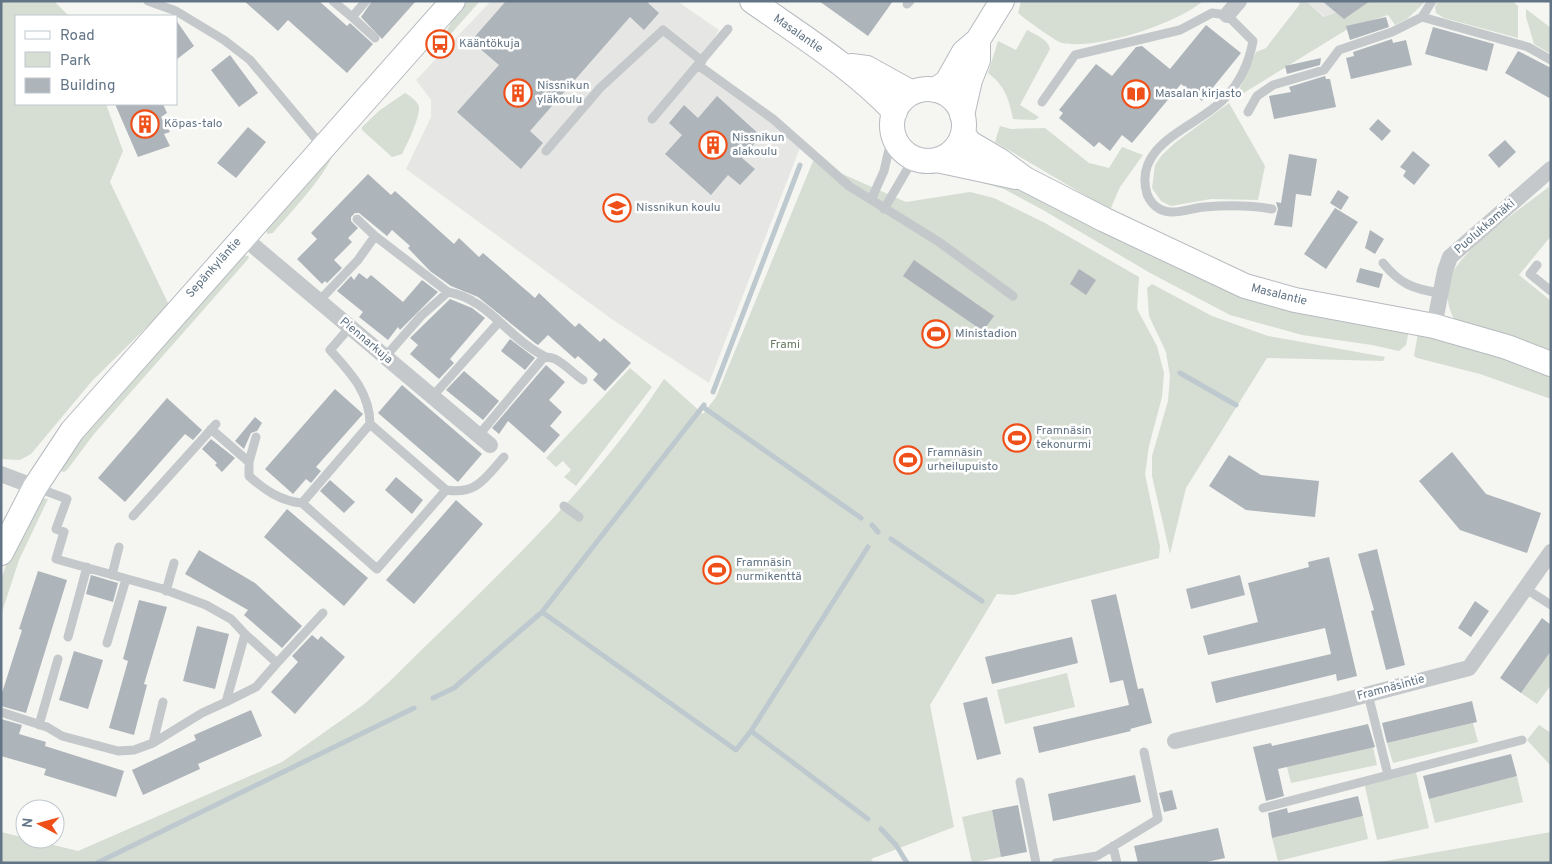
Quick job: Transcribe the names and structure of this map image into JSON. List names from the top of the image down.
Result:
{
  "streets": {
    "street": [
      "Masalantie",
      "Puolukkamäki",
      "Sepänkyläntie",
      "Piennarkuja",
      "Framnäsintie"
    ]
  },
  "crossings": [
    ["Masalantie", "Puolukkamäki"],
    ["Sepänkyläntie", "Piennarkuja"]
  ],
  "parks": ["Frami"],
  "places": {
    "bus stop": ["Kääntökuja"],
    "building": ["Nissnikun yläkoulu", "Köpas-talo", "Nissnikun alakoulu"],
    "library": ["Masalan kirjasto"],
    "school or university": ["Nissnikun koulu"],
    "sports": [
      "Ministadion",
      "Framnäsin tekonurmi",
      "Framnäsin urheilupuisto",
      "Framnäsin nurmikenttä"
    ]
  },
  "legend": ["Road", "Park", "Building"],
  "north": "left"
}
